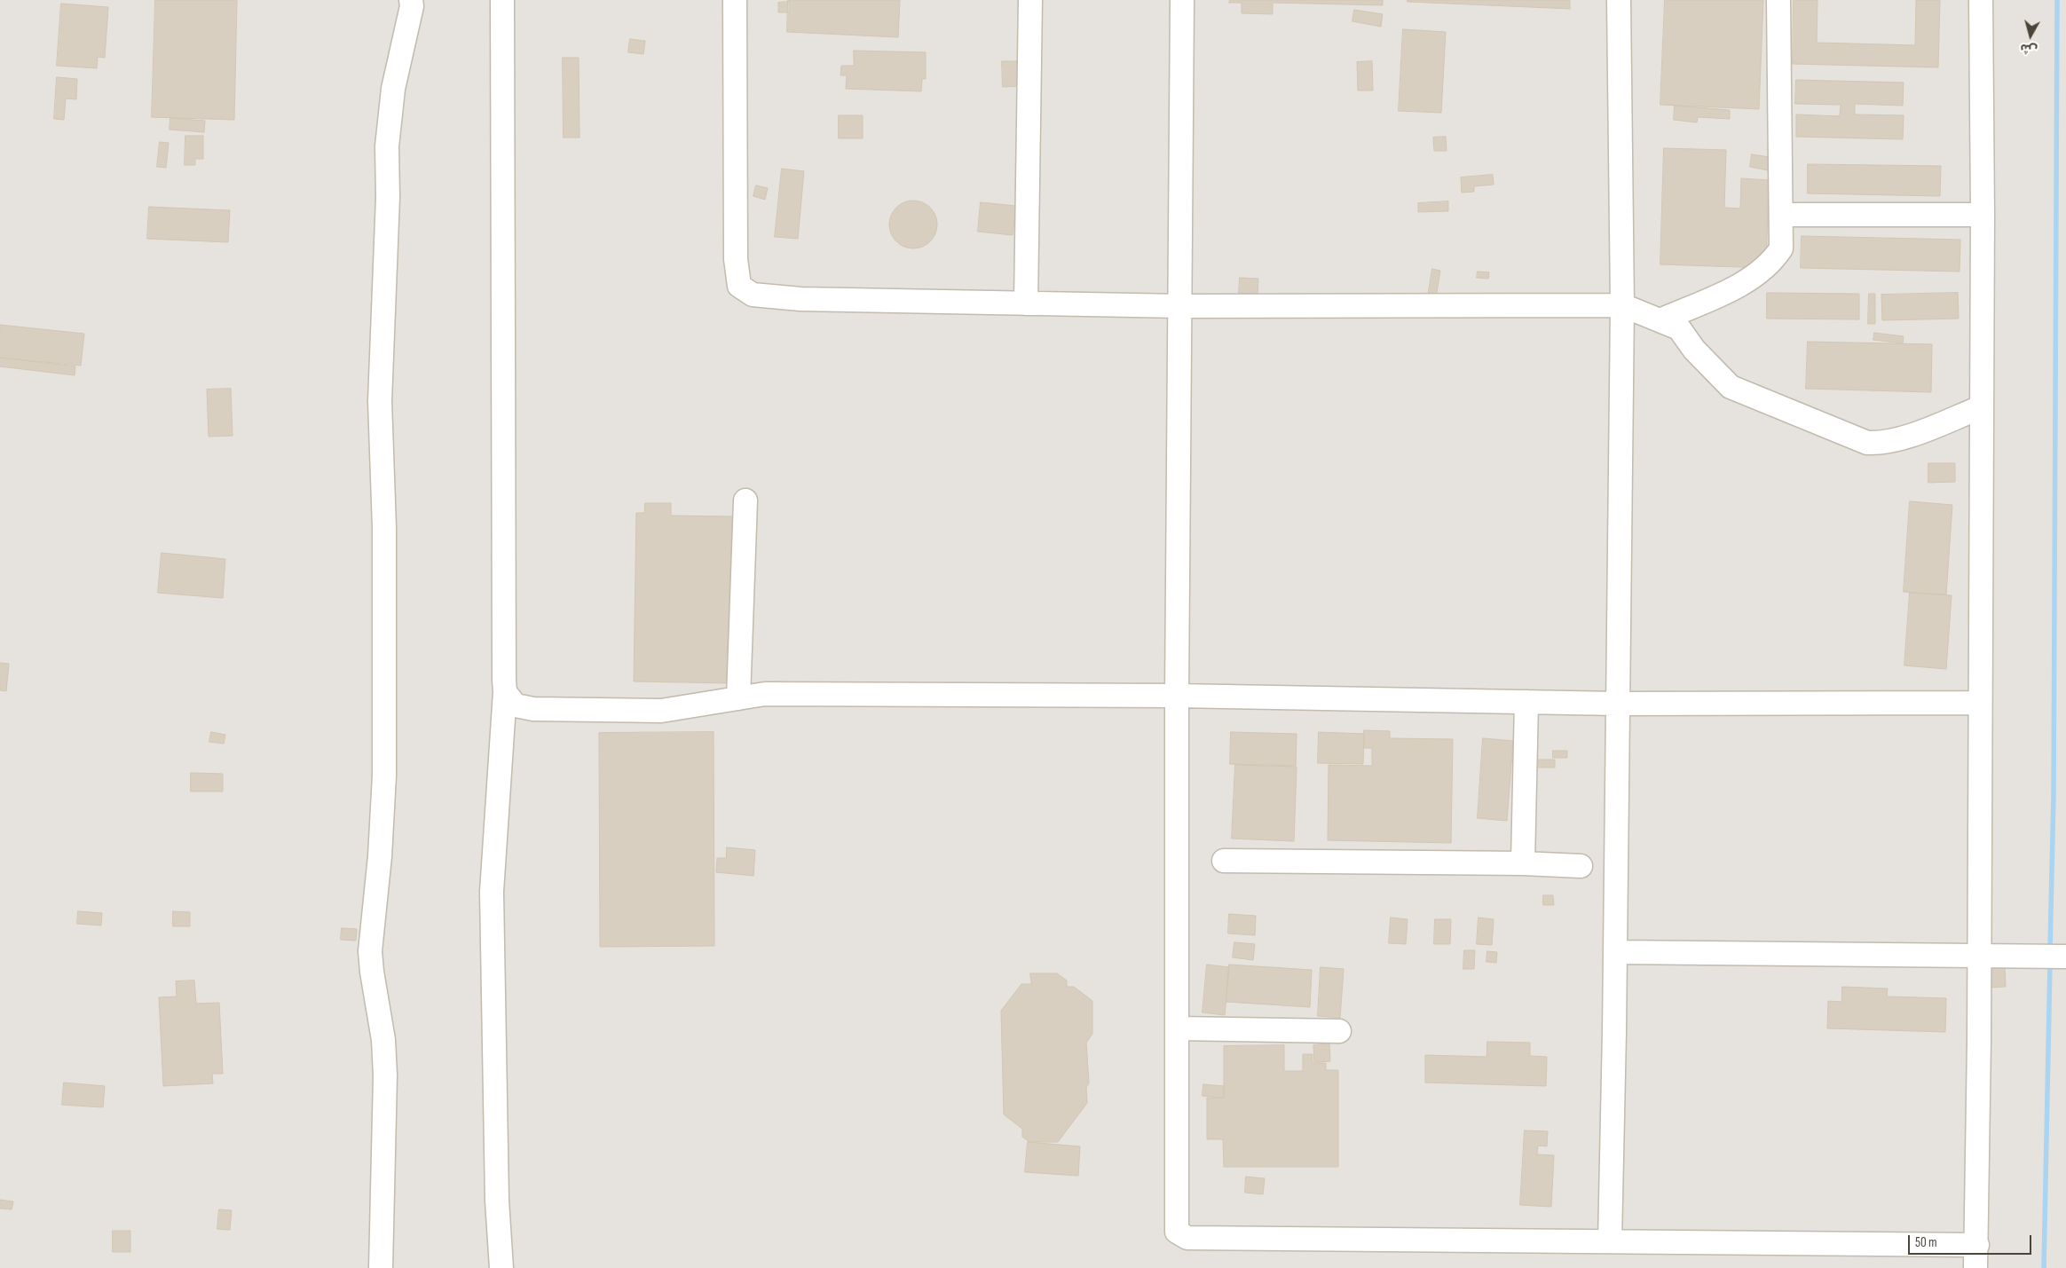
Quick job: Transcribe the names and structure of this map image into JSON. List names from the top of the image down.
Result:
{
  "scale_bar": "50 m",
  "north": "bottom"
}
